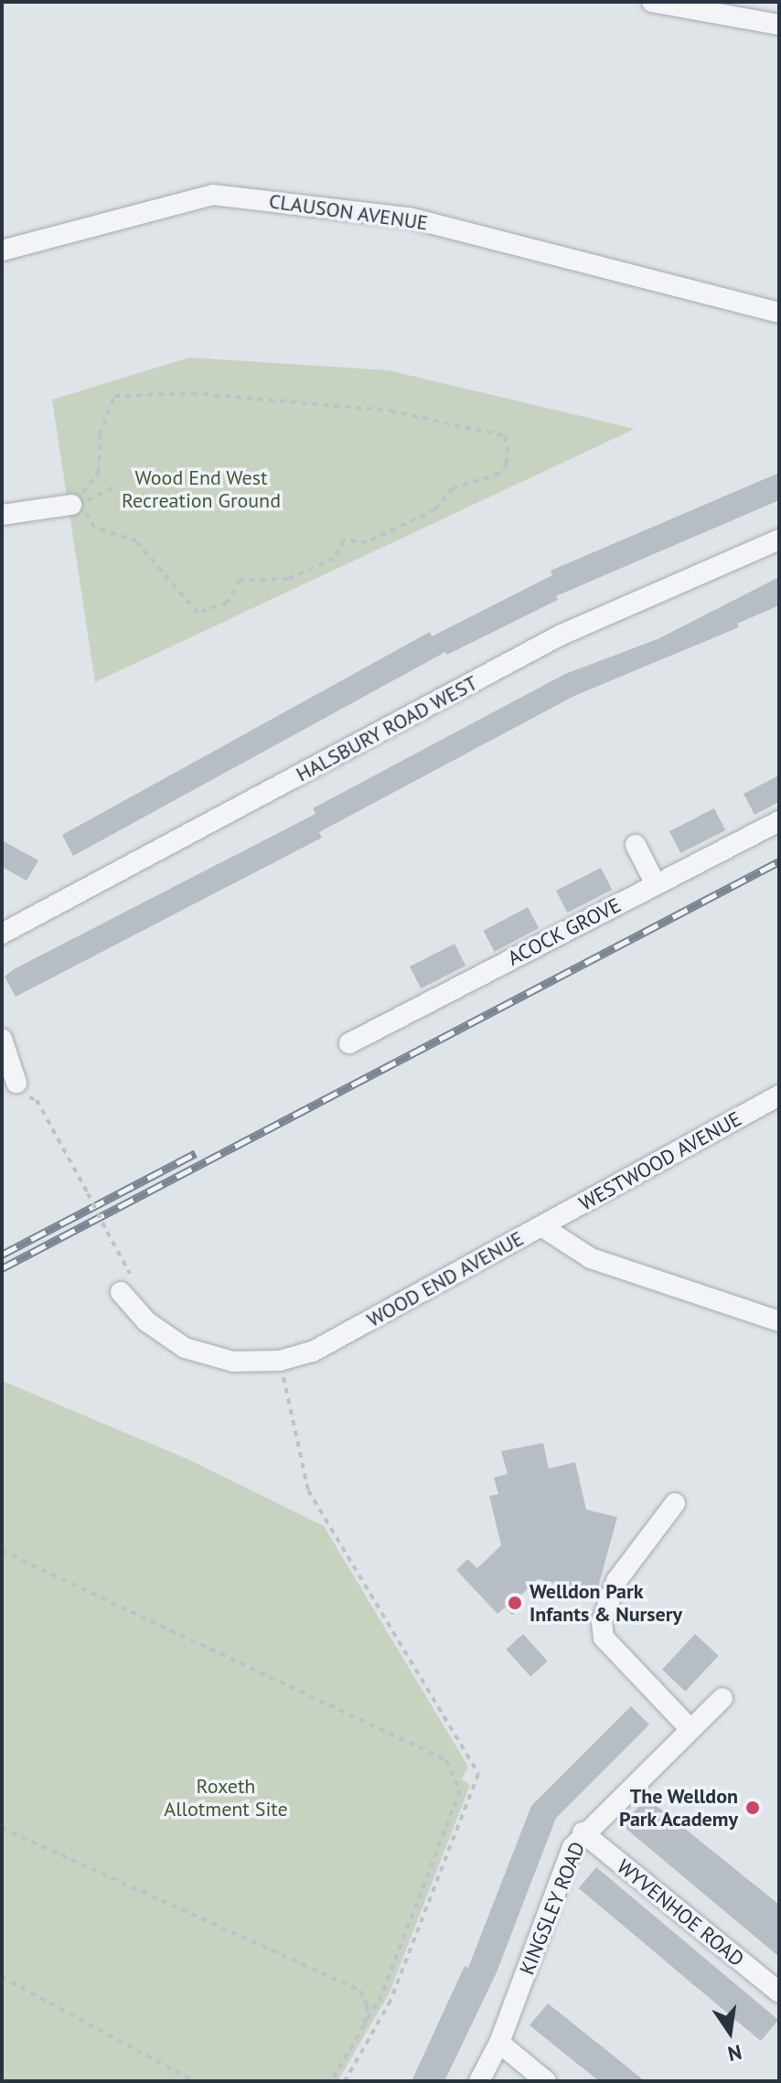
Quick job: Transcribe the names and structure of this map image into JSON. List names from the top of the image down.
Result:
{
  "streets": {
    "street": [
      "CLAUSON AVENUE",
      "HALSBURY ROAD WEST",
      "ACOCK GROVE",
      "WESTWOOD AVENUE",
      "WOOD END AVENUE",
      "KINGSLEY ROAD",
      "WYVENHOE ROAD"
    ]
  },
  "crossings": [
    ["WESTWOOD AVENUE", "WOOD END AVENUE"],
    ["KINGSLEY ROAD", "WYVENHOE ROAD"]
  ],
  "parks": ["Wood End West Recreation Ground", "Roxeth Allotment Site"],
  "places": ["Welldon Park Infants & Nursery", "The Welldon Park Academy"],
  "north": "bottom"
}
